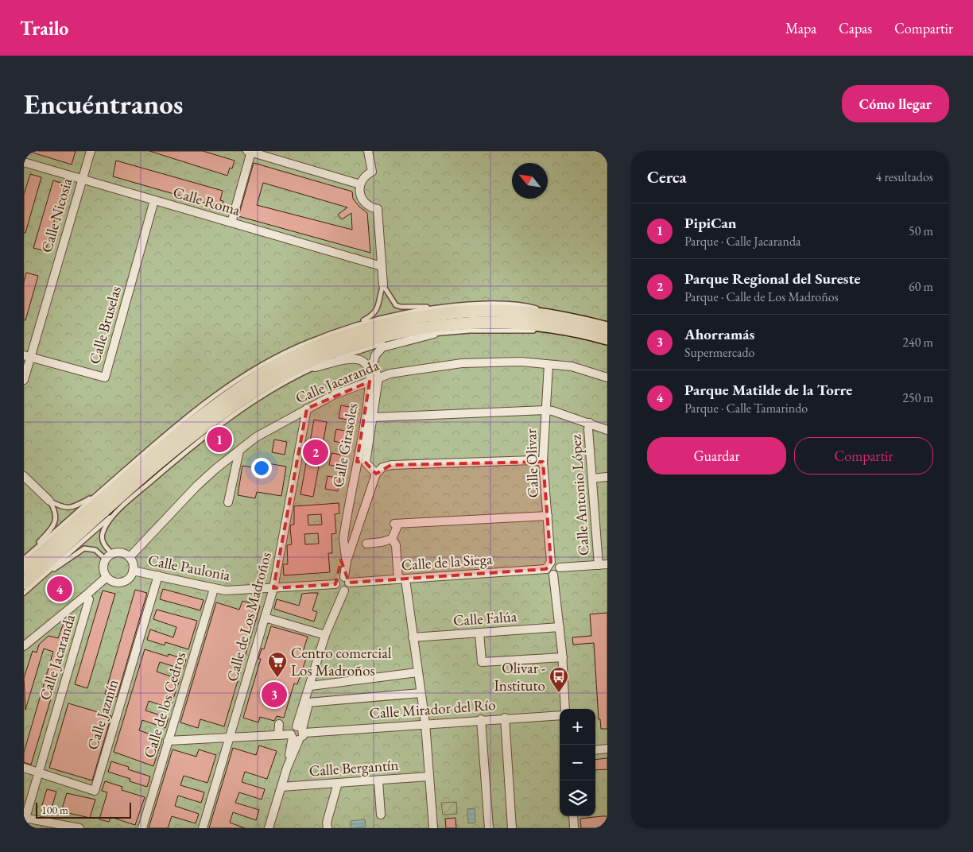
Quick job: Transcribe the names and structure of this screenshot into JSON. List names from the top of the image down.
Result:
{
  "streets": {
    "street": [
      "Calle Roma",
      "Calle Nicosia",
      "Calle Bruselas",
      "Calle Jacaranda",
      "Calle Girasoles",
      "Calle Olivar",
      "Calle Antonio López",
      "Calle de la Siega",
      "Calle Paulonia",
      "Calle de Los Madroños",
      "Calle Falúa",
      "Calle de los Cedros",
      "Calle Mirador del Río",
      "Calle Jazmín",
      "Calle Bergantín"
    ]
  },
  "crossings": [
    ["Calle Roma", "Calle Nicosia"],
    ["Calle Roma", "Calle Bruselas"],
    ["Calle Nicosia", "Calle Bruselas"],
    ["Calle Jacaranda", "Calle Girasoles"],
    ["Calle Jacaranda", "Calle Olivar"],
    ["Calle Jacaranda", "Calle Paulonia"],
    ["Calle Jacaranda", "Calle de Los Madroños"],
    ["Calle Jacaranda", "Calle Jazmín"],
    ["Calle Girasoles", "Calle de la Siega"],
    ["Calle Olivar", "Calle de la Siega"],
    ["Calle Paulonia", "Calle de Los Madroños"],
    ["Calle Paulonia", "Calle de los Cedros"],
    ["Calle Paulonia", "Calle Jazmín"]
  ],
  "places": {
    "supermarket": ["Centro comercial Los Madroños"],
    "bus stop": ["Olivar - Instituto"]
  },
  "scale_bar": "100 m",
  "north": "top left",
  "page": {
    "header": "Trailo",
    "nav": ["Mapa", "Capas", "Compartir"],
    "buttons": [
      "Cómo llegar",
      ["Guardar", "Compartir"]
    ],
    "title": "Encuéntranos",
    "heading": ["Cerca", "4 resultados"],
    "list": [
      {
        "mark": "1",
        "name": "PipiCan",
        "note": "Parque · Calle Jacaranda",
        "value": "50 m"
      },
      {
        "mark": "2",
        "name": "Parque Regional del Sureste",
        "note": "Parque · Calle de Los Madroños",
        "value": "60 m"
      },
      {
        "mark": "3",
        "name": "Ahorramás",
        "note": "Supermercado",
        "value": "240 m"
      },
      {
        "mark": "4",
        "name": "Parque Matilde de la Torre",
        "note": "Parque · Calle Tamarindo",
        "value": "250 m"
      }
    ],
    "pins": [
      "1",
      "2",
      "4",
      "3"
    ],
    "map_buttons": ["+", "−"],
    "scale": "100 m"
  }
}
